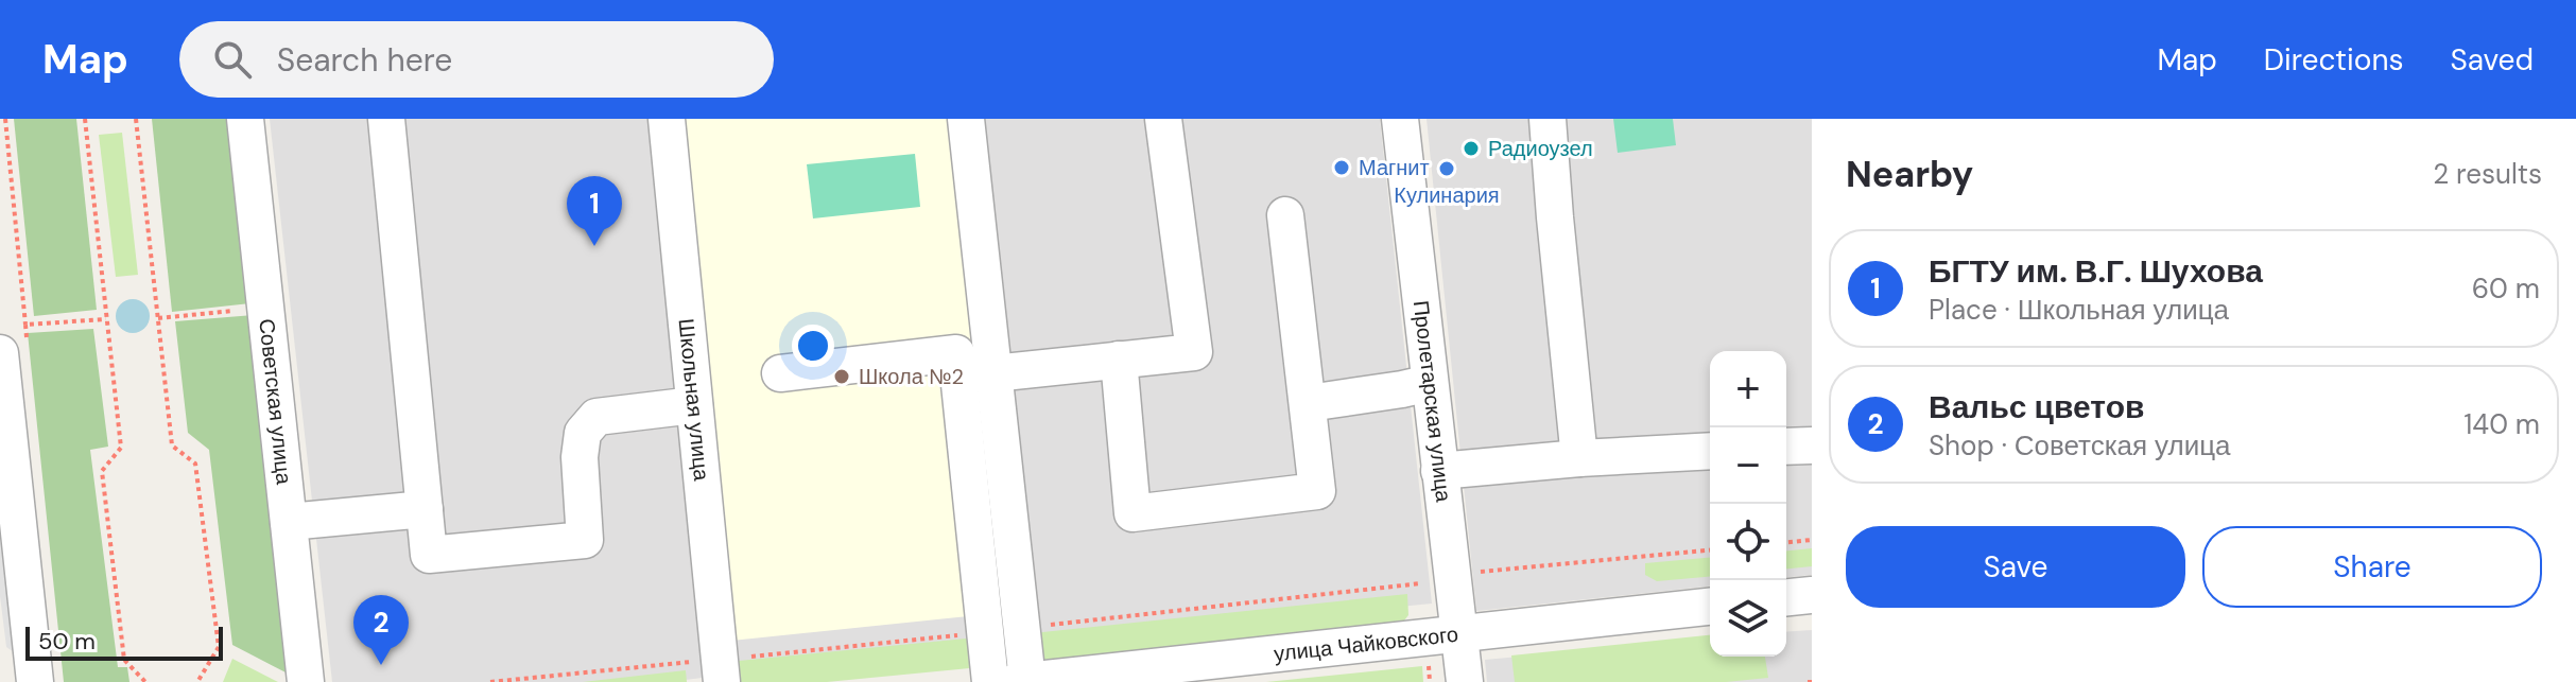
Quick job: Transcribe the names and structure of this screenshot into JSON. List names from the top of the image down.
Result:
{
  "streets": {
    "street": [
      "Советская улица",
      "Школьная улица",
      "Пролетарская улица",
      "улица Чайковского"
    ]
  },
  "crossings": [
    ["Пролетарская улица", "улица Чайковского"]
  ],
  "places": [
    "Радиоузел",
    "Магнит",
    "Кулинария",
    "Школа №2"
  ],
  "scale_bar": "50 m",
  "page": {
    "header": "Map",
    "search": "Search here",
    "nav": ["Map", "Directions", "Saved"],
    "heading": ["Nearby", "2 results"],
    "pins": ["1", "2"],
    "list": [
      {
        "mark": "1",
        "name": "БГТУ им. В.Г. Шухова",
        "note": "Place · Школьная улица",
        "value": "60 m"
      },
      {
        "mark": "2",
        "name": "Вальс цветов",
        "note": "Shop · Советская улица",
        "value": "140 m"
      }
    ],
    "map_buttons": ["+", "−"],
    "buttons": ["Save", "Share"],
    "scale": "50 m"
  }
}
